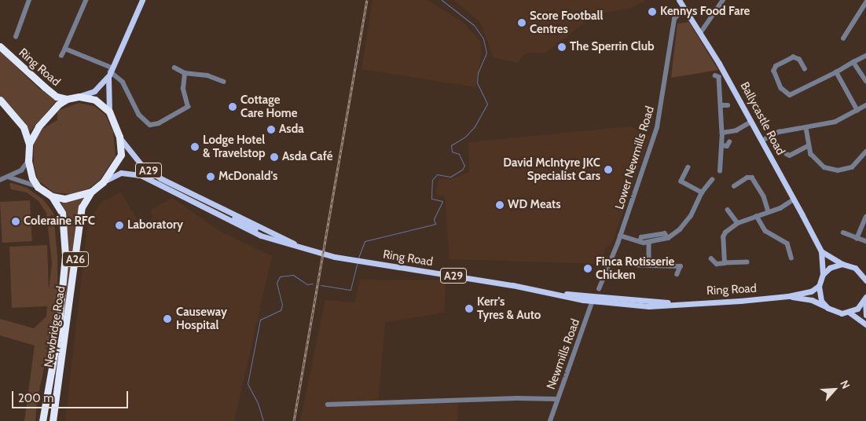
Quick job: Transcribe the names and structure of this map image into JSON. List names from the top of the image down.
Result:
{
  "streets": {
    "highway": [
      "Ring Road",
      "A29",
      "A26",
      "Newbridge Road"
    ],
    "main road": ["Ballycastle Road"],
    "street": ["Lower Newmills Road", "Newmills Road"]
  },
  "crossings": [
    ["Ring Road", "A29"],
    ["Ring Road", "Newbridge Road"],
    ["Ring Road", "Newmills Road"],
    ["Ballycastle Road", "Lower Newmills Road"],
    ["A29", "Newbridge Road"]
  ],
  "places": [
    "Kennys Food Fare",
    "Score Football Centres",
    "The Sperrin Club",
    "Cottage Care Home",
    "Asda",
    "Lodge Hotel & Travelstop",
    "Asda Café",
    "David McIntyre JKC Specialist Cars",
    "McDonald's",
    "WD Meats",
    "Coleraine RFC",
    "Laboratory",
    "Finca Rotisserie Chicken",
    "Kerr's Tyres & Auto",
    "Causeway Hospital"
  ],
  "scale_bar": "200 m",
  "north": "top right"
}
